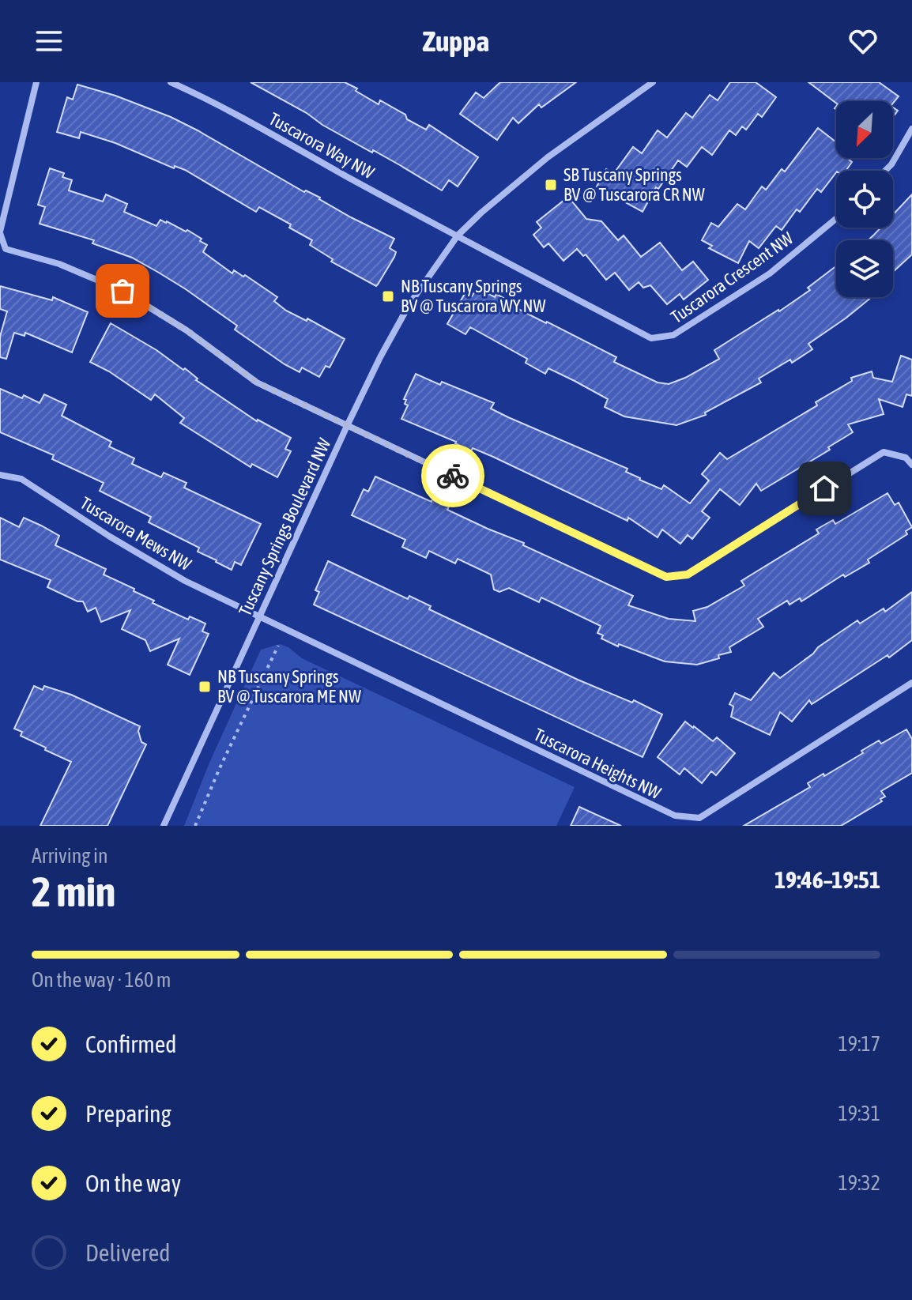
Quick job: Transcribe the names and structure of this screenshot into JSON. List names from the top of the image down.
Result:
{
  "streets": {
    "street": [
      "Tuscarora Way NW",
      "Tuscarora Crescent NW",
      "Tuscany Springs Boulevard NW",
      "Tuscarora Mews NW",
      "Tuscarora Heights NW"
    ]
  },
  "crossings": [
    ["Tuscarora Way NW", "Tuscarora Crescent NW"],
    ["Tuscarora Way NW", "Tuscany Springs Boulevard NW"],
    ["Tuscarora Crescent NW", "Tuscany Springs Boulevard NW"],
    ["Tuscany Springs Boulevard NW", "Tuscarora Mews NW"],
    ["Tuscany Springs Boulevard NW", "Tuscarora Heights NW"],
    ["Tuscarora Mews NW", "Tuscarora Heights NW"]
  ],
  "places": {
    "transit": ["SB Tuscany Springs BV @ Tuscarora CR NW", "NB Tuscany Springs BV @ Tuscarora WY NW", "NB Tuscany Springs BV @ Tuscarora ME NW"]
  },
  "north": "bottom left",
  "page": {
    "header": "Zuppa",
    "heading": ["2 min", "Arriving in", "19:46–19:51"],
    "bar": "On the way · 160 m",
    "list": [
      ["Confirmed", "19:17"],
      ["Preparing", "19:31"],
      ["On the way", "19:32"],
      "Delivered"
    ]
  }
}
